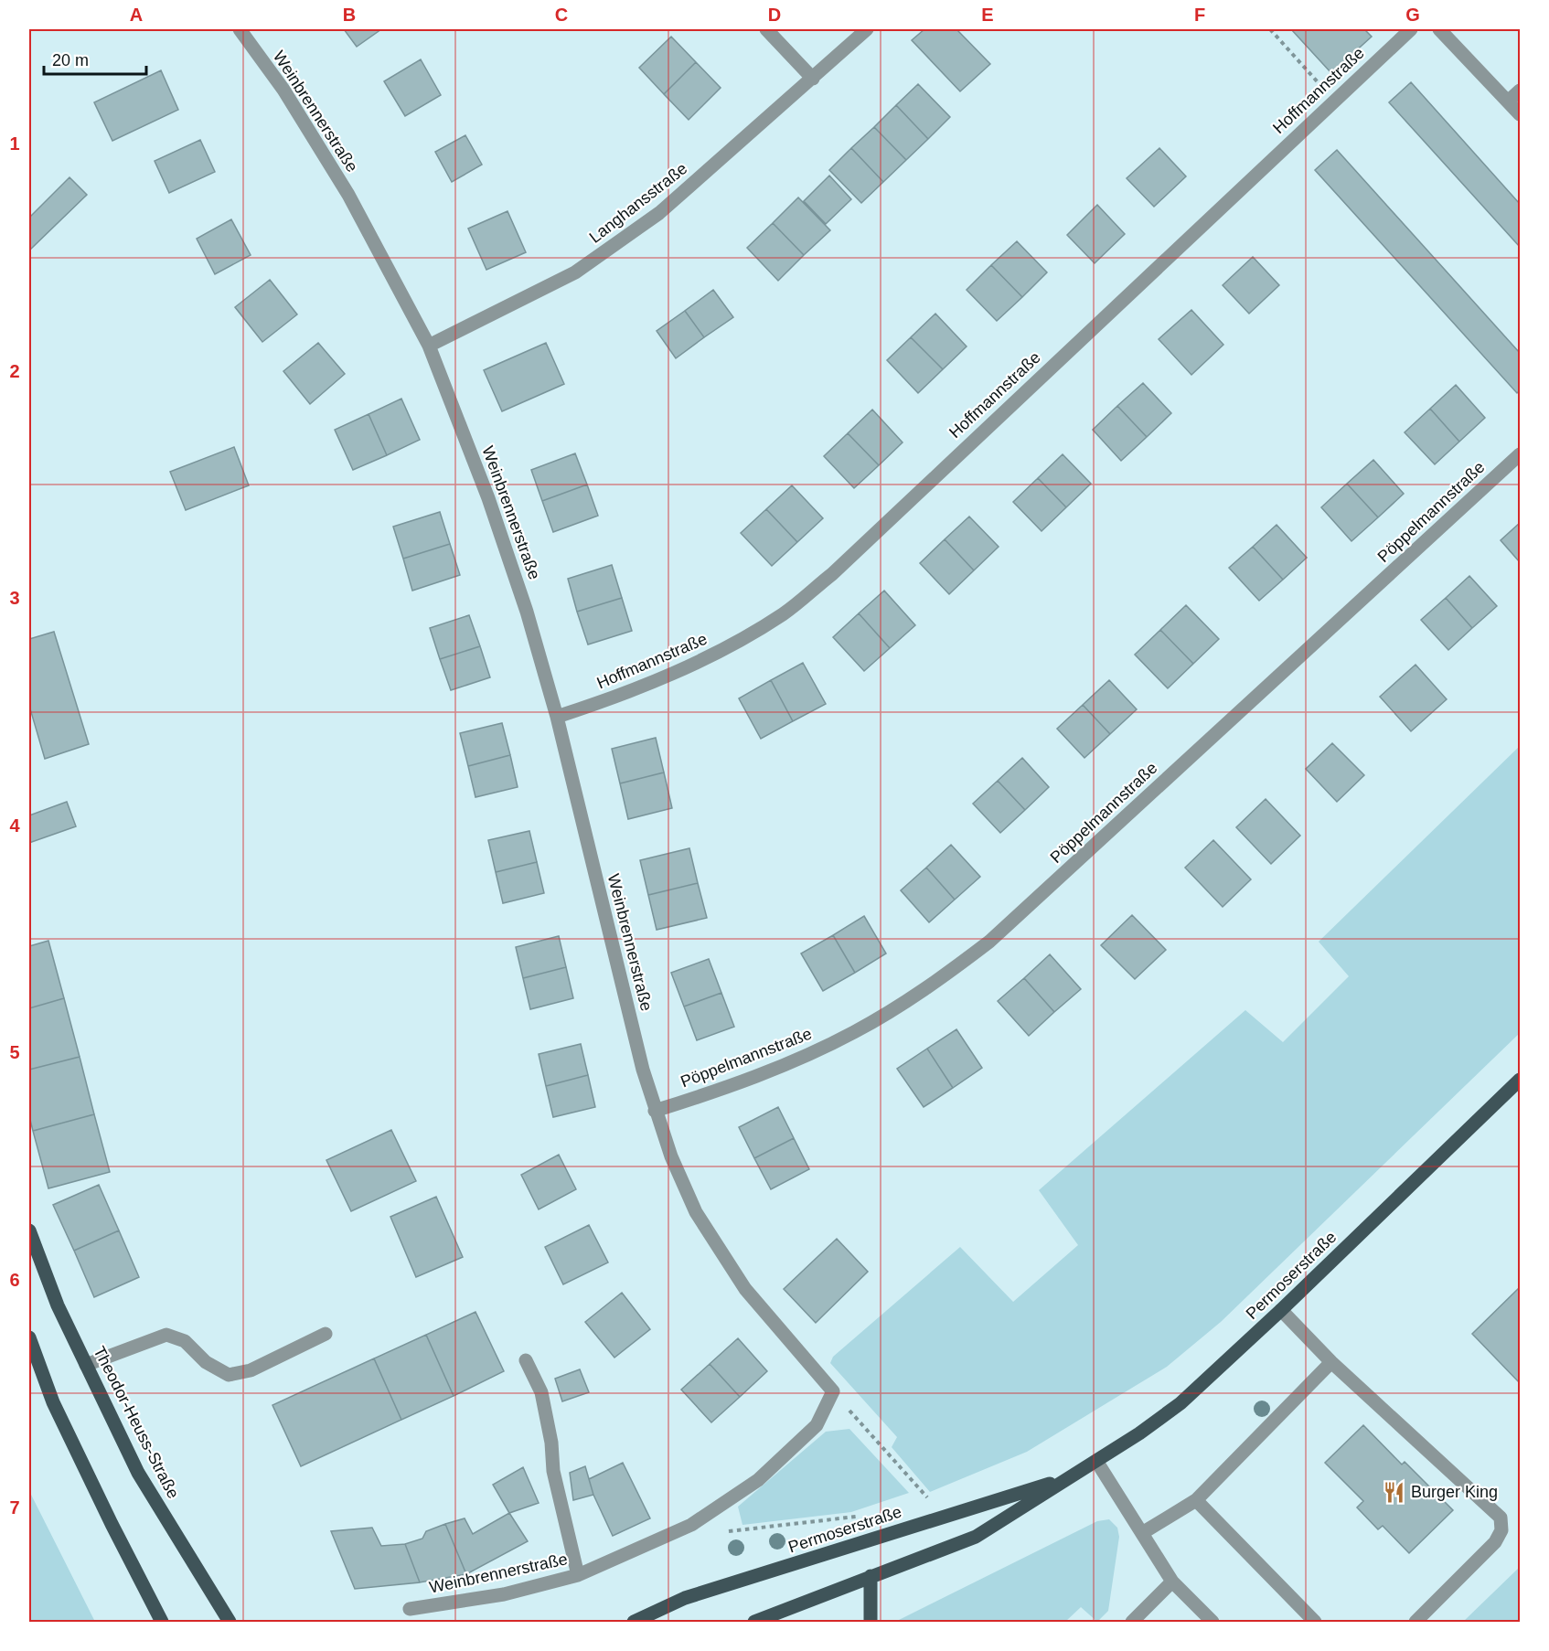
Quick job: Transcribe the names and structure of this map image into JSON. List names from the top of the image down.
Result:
{
  "streets": {
    "main road": ["Permoserstraße", "Theodor-Heuss-Straße"],
    "street": [
      "Hoffmannstraße",
      "Weinbrennerstraße",
      "Langhansstraße",
      "Pöppelmannstraße"
    ]
  },
  "crossings": [
    ["Hoffmannstraße", "Weinbrennerstraße"],
    ["Weinbrennerstraße", "Langhansstraße"],
    ["Weinbrennerstraße", "Pöppelmannstraße"]
  ],
  "places": {
    "restaurant": ["Burger King"]
  },
  "scale_bar": "20 m",
  "grid": {
    "columns": [
      "A",
      "B",
      "C",
      "D",
      "E",
      "F",
      "G"
    ],
    "rows": [
      "1",
      "2",
      "3",
      "4",
      "5",
      "6",
      "7"
    ]
  }
}
